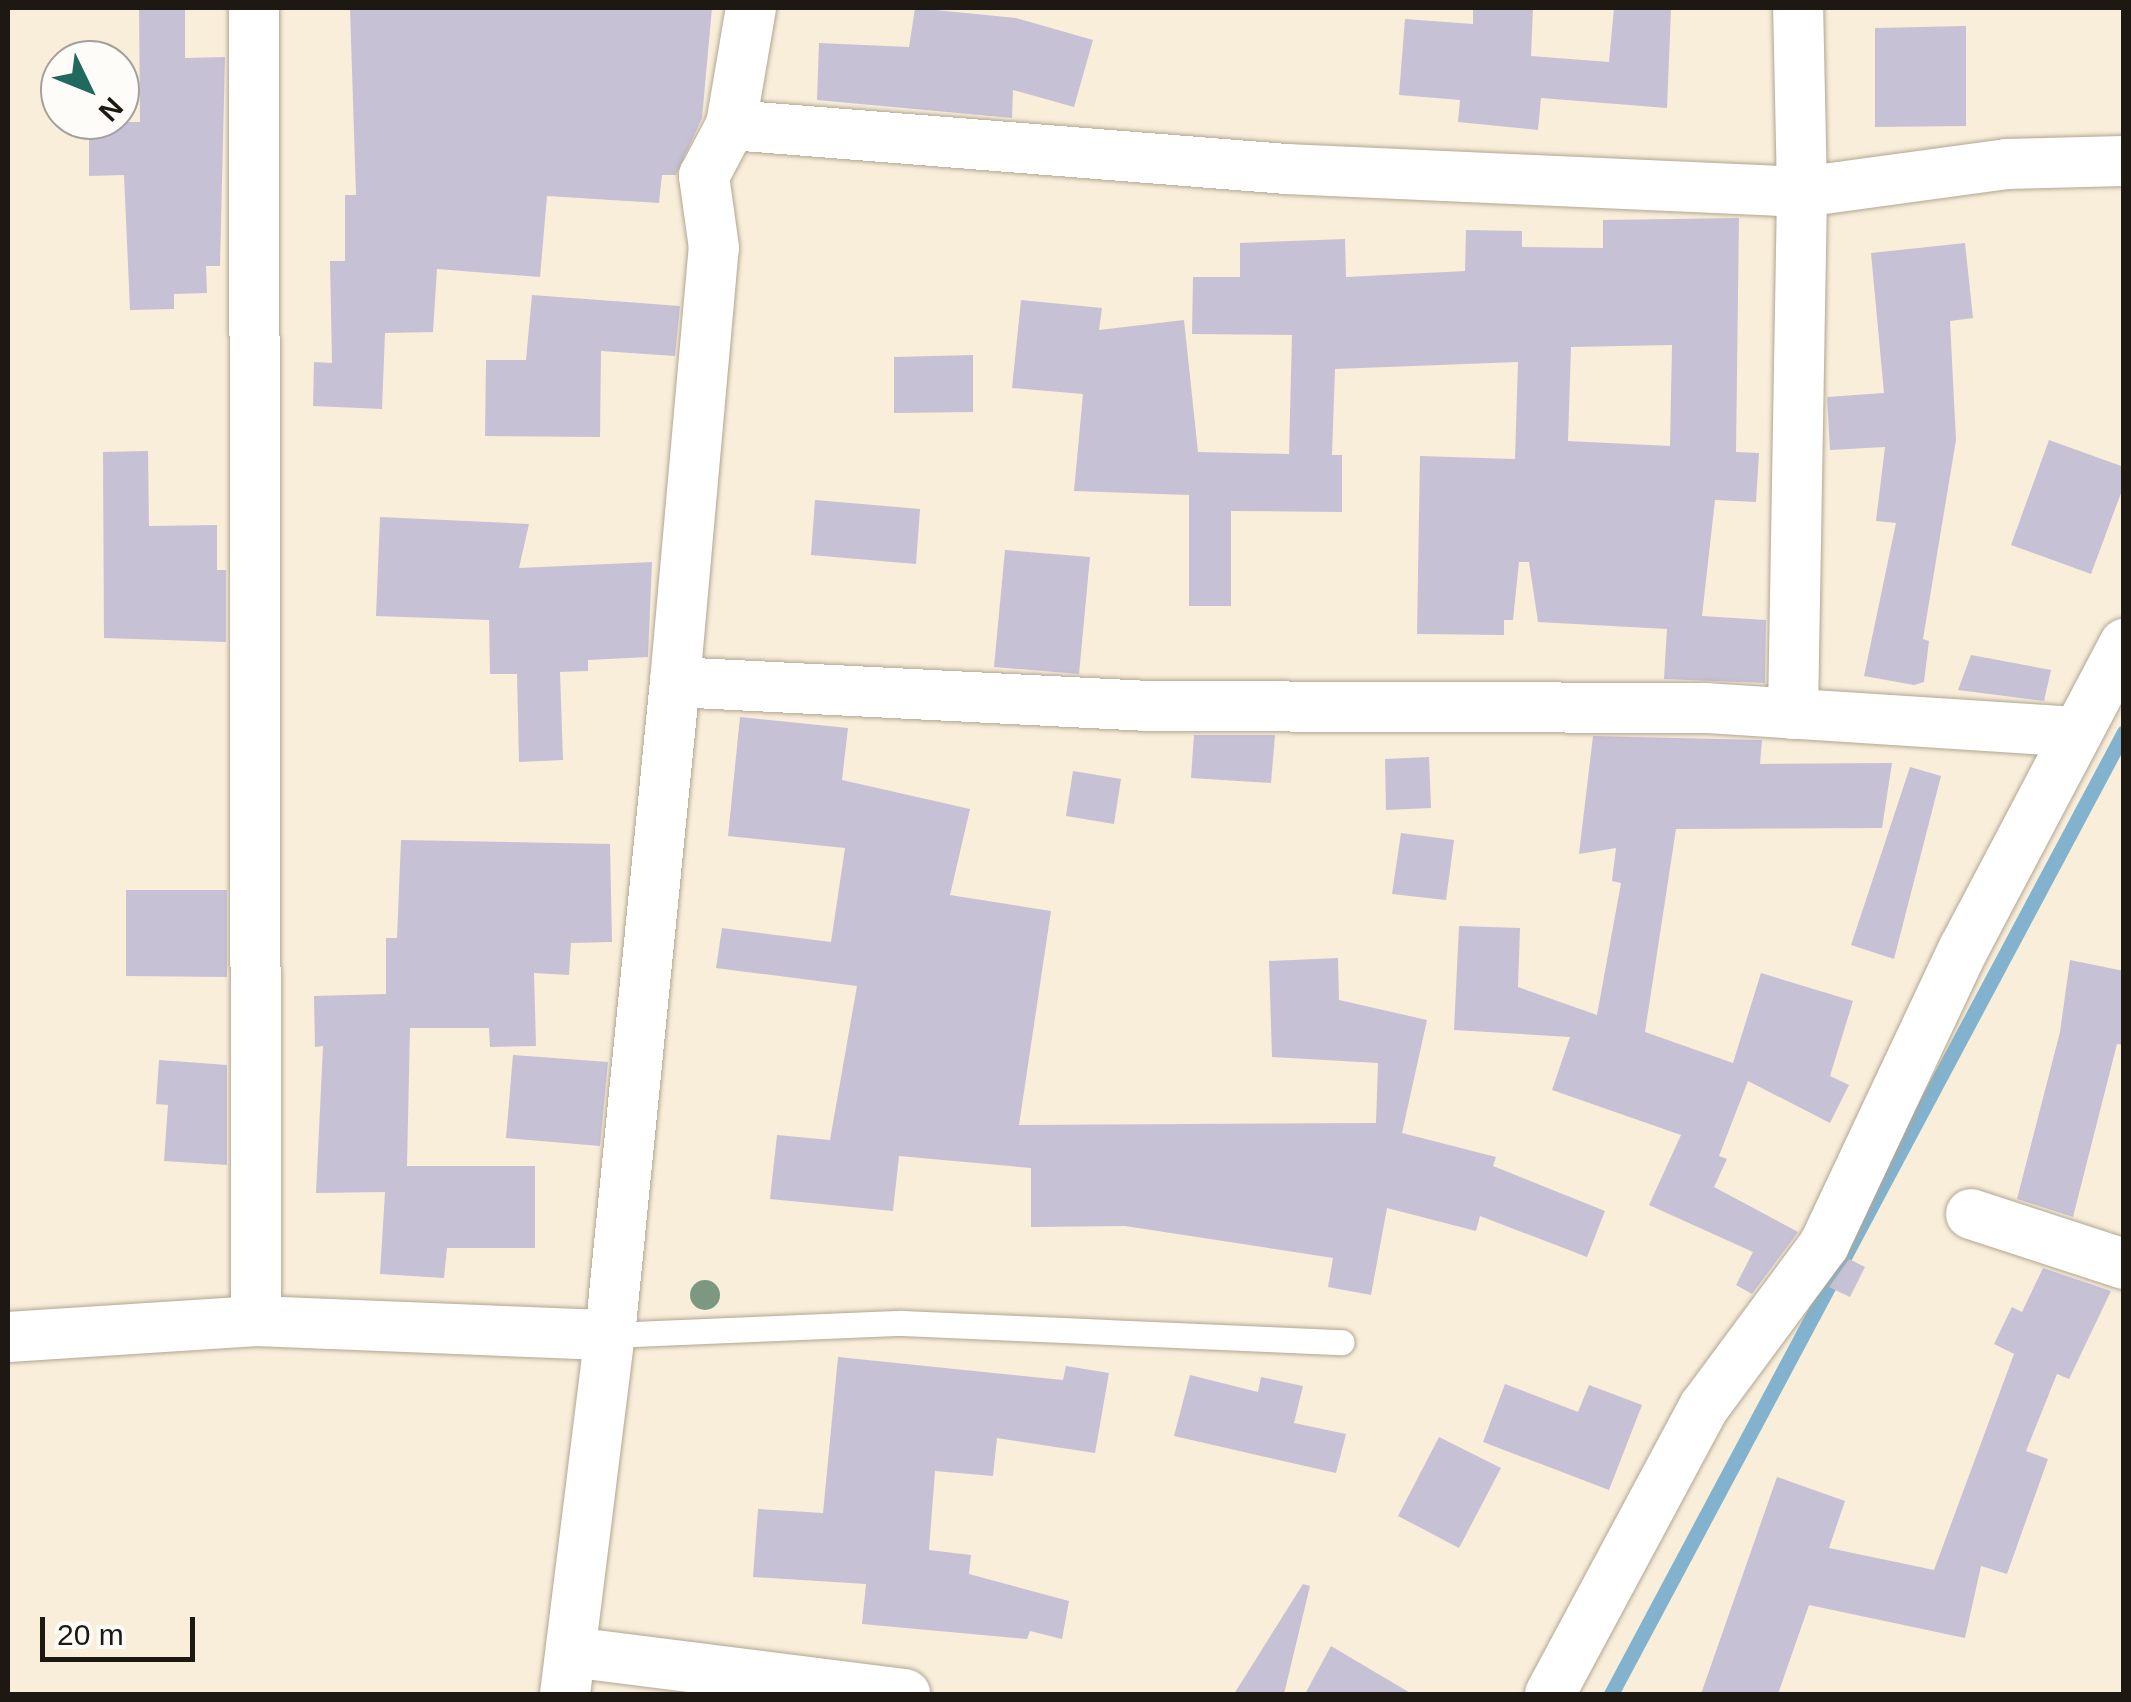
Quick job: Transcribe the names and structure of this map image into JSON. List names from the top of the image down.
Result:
{
  "scale_bar": "20 m",
  "north": "bottom right"
}
